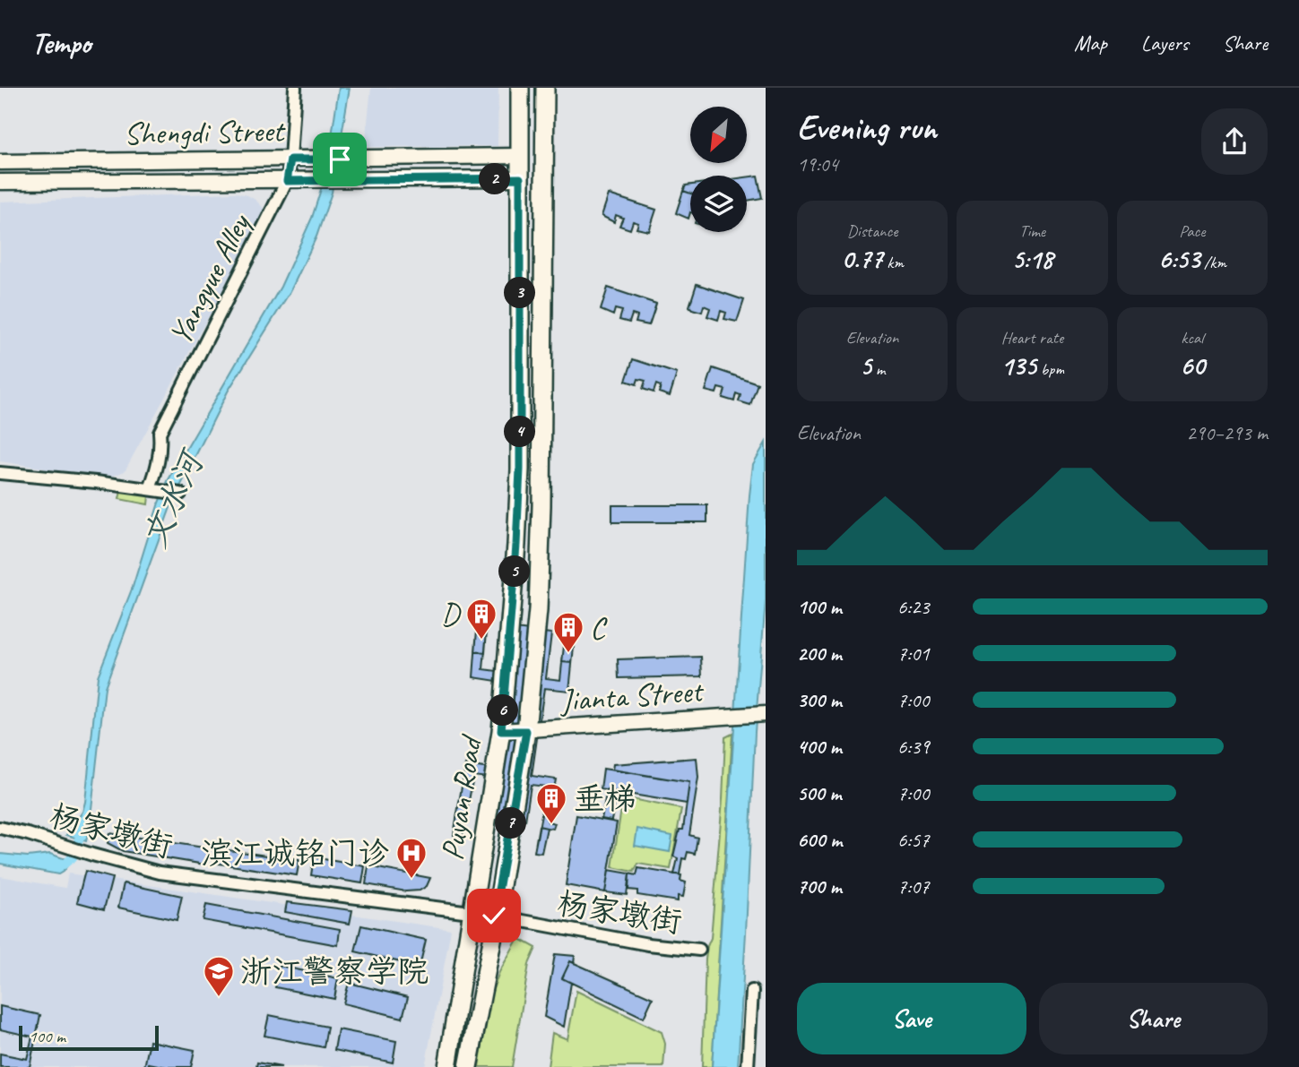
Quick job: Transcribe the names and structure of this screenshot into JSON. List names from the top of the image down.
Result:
{
  "streets": {
    "main road": ["Puyan Road"],
    "street": [
      "Shengdi Street",
      "Yangyue Alley",
      "Jianta Street",
      "杨家墩街"
    ]
  },
  "crossings": [
    ["Shengdi Street", "Yangyue Alley"],
    ["Shengdi Street", "Puyan Road"],
    ["Jianta Street", "Puyan Road"],
    ["Puyan Road", "杨家墩街"]
  ],
  "water": ["文水河"],
  "places": {
    "building": ["D", "C", "垂梯"],
    "hospital": ["滨江诚铭门诊"],
    "school or university": ["浙江警察学院"]
  },
  "scale_bar": "100 m",
  "north": "bottom left",
  "page": {
    "header": "Tempo",
    "nav": ["Map", "Layers", "Share"],
    "heading": ["Evening run", "19:04"],
    "pins": [
      "2",
      "3",
      "4",
      "5",
      "6",
      "7"
    ],
    "stats": [
      ["Distance", "0.77 km"],
      ["Time", "5:18"],
      ["Pace", "6:53 /km"],
      ["Elevation", "5 m"],
      ["Heart rate", "135 bpm"],
      ["kcal", "60"]
    ],
    "chart": ["Elevation", "290–293 m"],
    "list": [
      {
        "name": "100 m",
        "note": "6:23"
      },
      {
        "name": "200 m",
        "note": "7:01"
      },
      {
        "name": "300 m",
        "note": "7:00"
      },
      {
        "name": "400 m",
        "note": "6:39"
      },
      {
        "name": "500 m",
        "note": "7:00"
      },
      {
        "name": "600 m",
        "note": "6:57"
      },
      {
        "name": "700 m",
        "note": "7:07"
      }
    ],
    "buttons": ["Save", "Share"],
    "scale": "100 m"
  }
}
